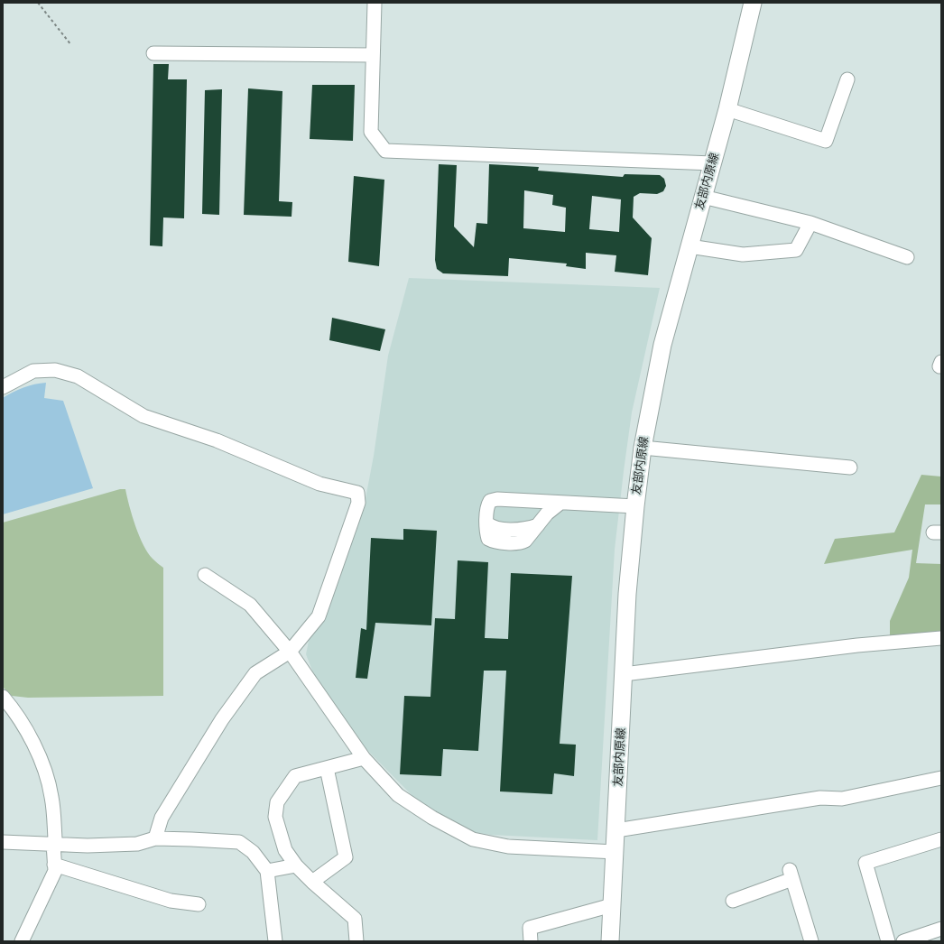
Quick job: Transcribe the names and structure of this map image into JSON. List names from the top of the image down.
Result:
{
  "streets": {
    "main road": ["友部内原線"]
  }
}
